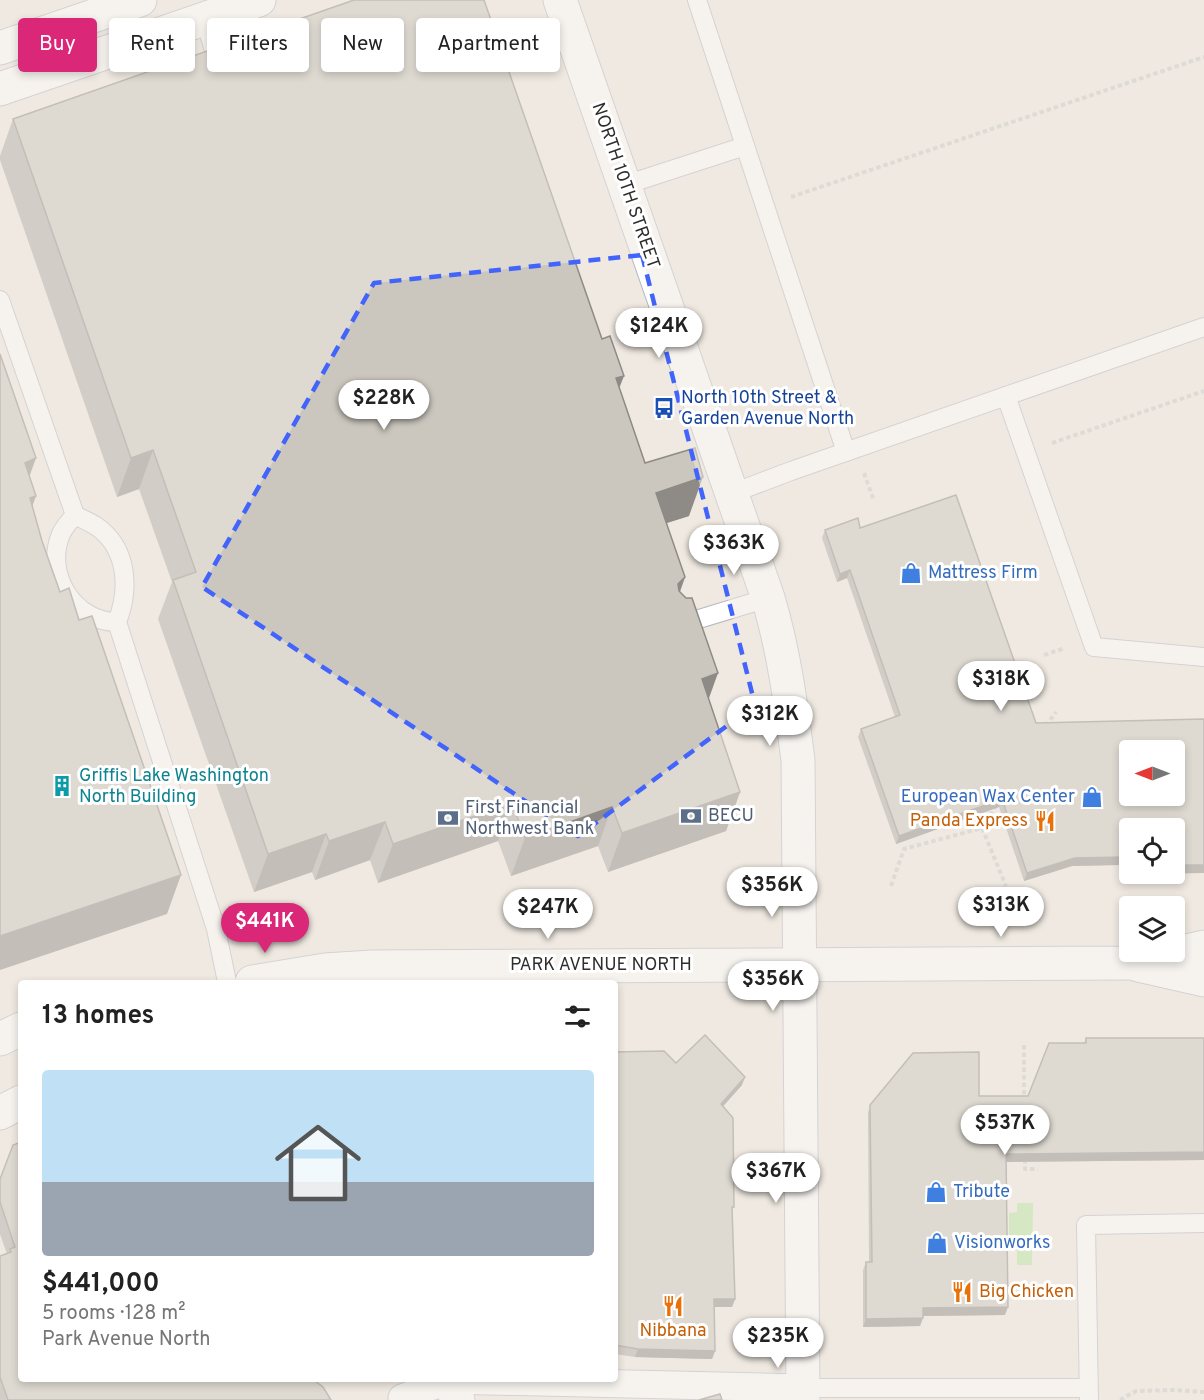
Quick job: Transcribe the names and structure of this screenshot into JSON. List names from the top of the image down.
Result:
{
  "streets": {
    "street": ["NORTH 10TH STREET", "PARK AVENUE NORTH"]
  },
  "crossings": [
    ["NORTH 10TH STREET", "PARK AVENUE NORTH"]
  ],
  "places": {
    "bus stop": ["North 10th Street & Garden Avenue North"],
    "shop": [
      "Mattress Firm",
      "European Wax Center",
      "Tribute",
      "Visionworks"
    ],
    "building": ["Griffis Lake Washington North Building"],
    "bank": ["BECU", "First Financial Northwest Bank"],
    "restaurant": ["Panda Express", "Big Chicken", "Nibbana"]
  },
  "north": "left",
  "page": {
    "chip": [
      "Buy",
      "Rent",
      "Filters",
      "New",
      "Apartment"
    ],
    "price": [
      "$124K",
      "$228K",
      "$363K",
      "$318K",
      "$312K",
      "$356K",
      "$313K",
      "$247K",
      "$441K",
      "$356K",
      "$537K",
      "$367K",
      "$235K"
    ],
    "heading": "13 homes",
    "list": [
      {
        "name": "$441,000",
        "note": "5 rooms · 128 m² · Park Avenue North"
      }
    ]
  }
}
